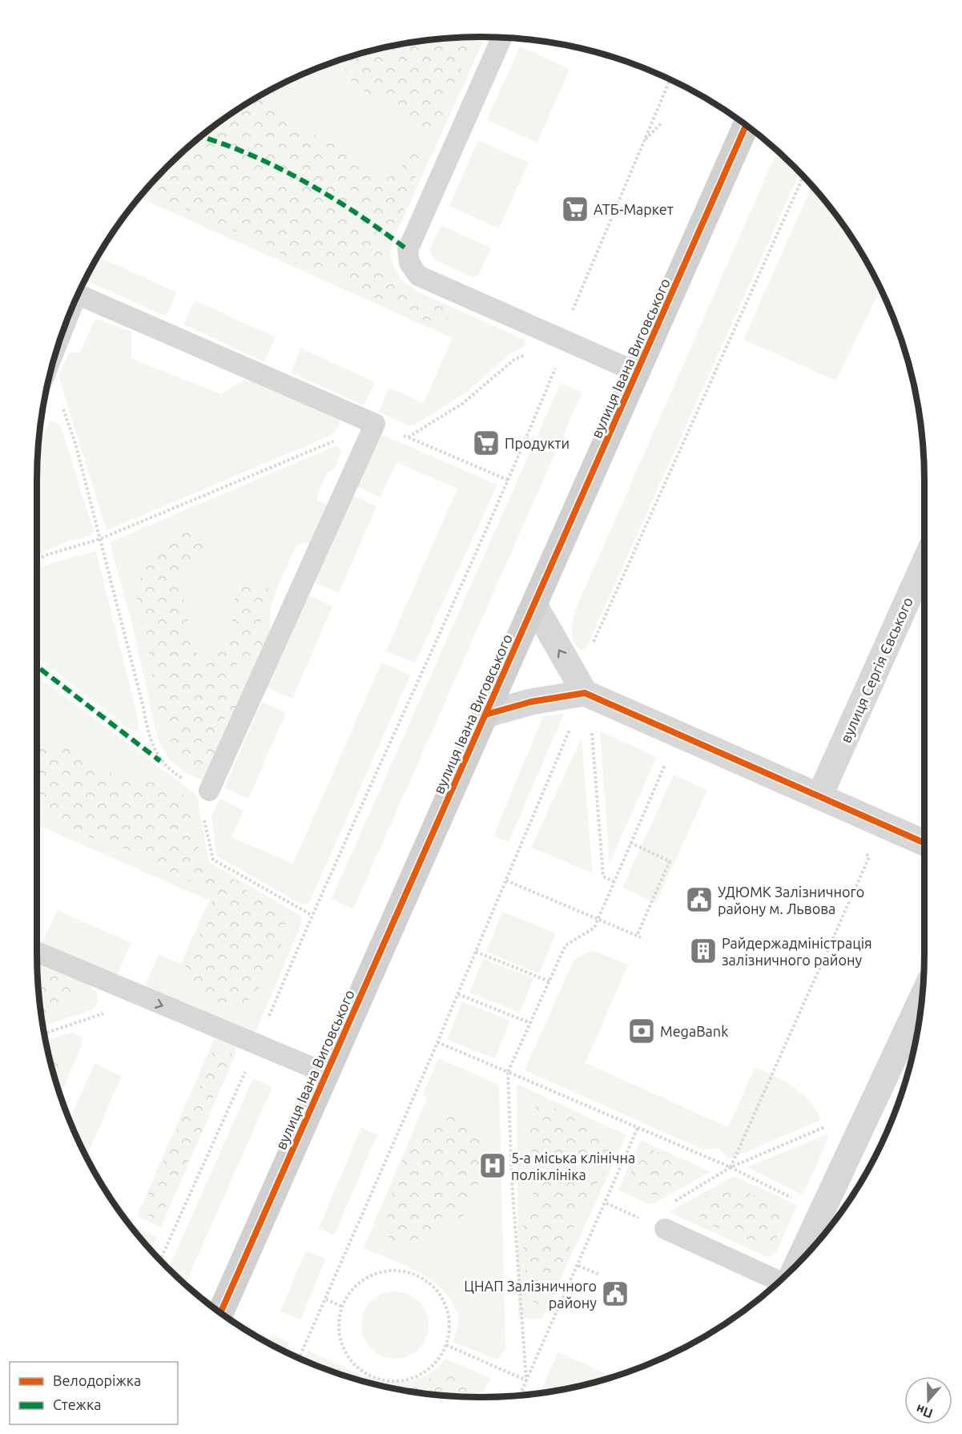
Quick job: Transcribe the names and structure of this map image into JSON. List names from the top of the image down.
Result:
{
  "streets": {
    "main road": ["вулиця Івана Виговського"],
    "street": ["вулиця Сергія Євського"]
  },
  "places": {
    "supermarket": ["АТБ-Маркет", "Продукти"],
    "public building": ["УДЮМК Залізничного району м. Львова", "ЦНАП Залізничного району"],
    "building": ["Райдержадміністрація залізничного району"],
    "bank": ["MegaBank"],
    "hospital": ["5-а міська клінічна поліклініка"]
  },
  "legend": ["Велодоріжка", "Стежка"],
  "north": "bottom"
}
